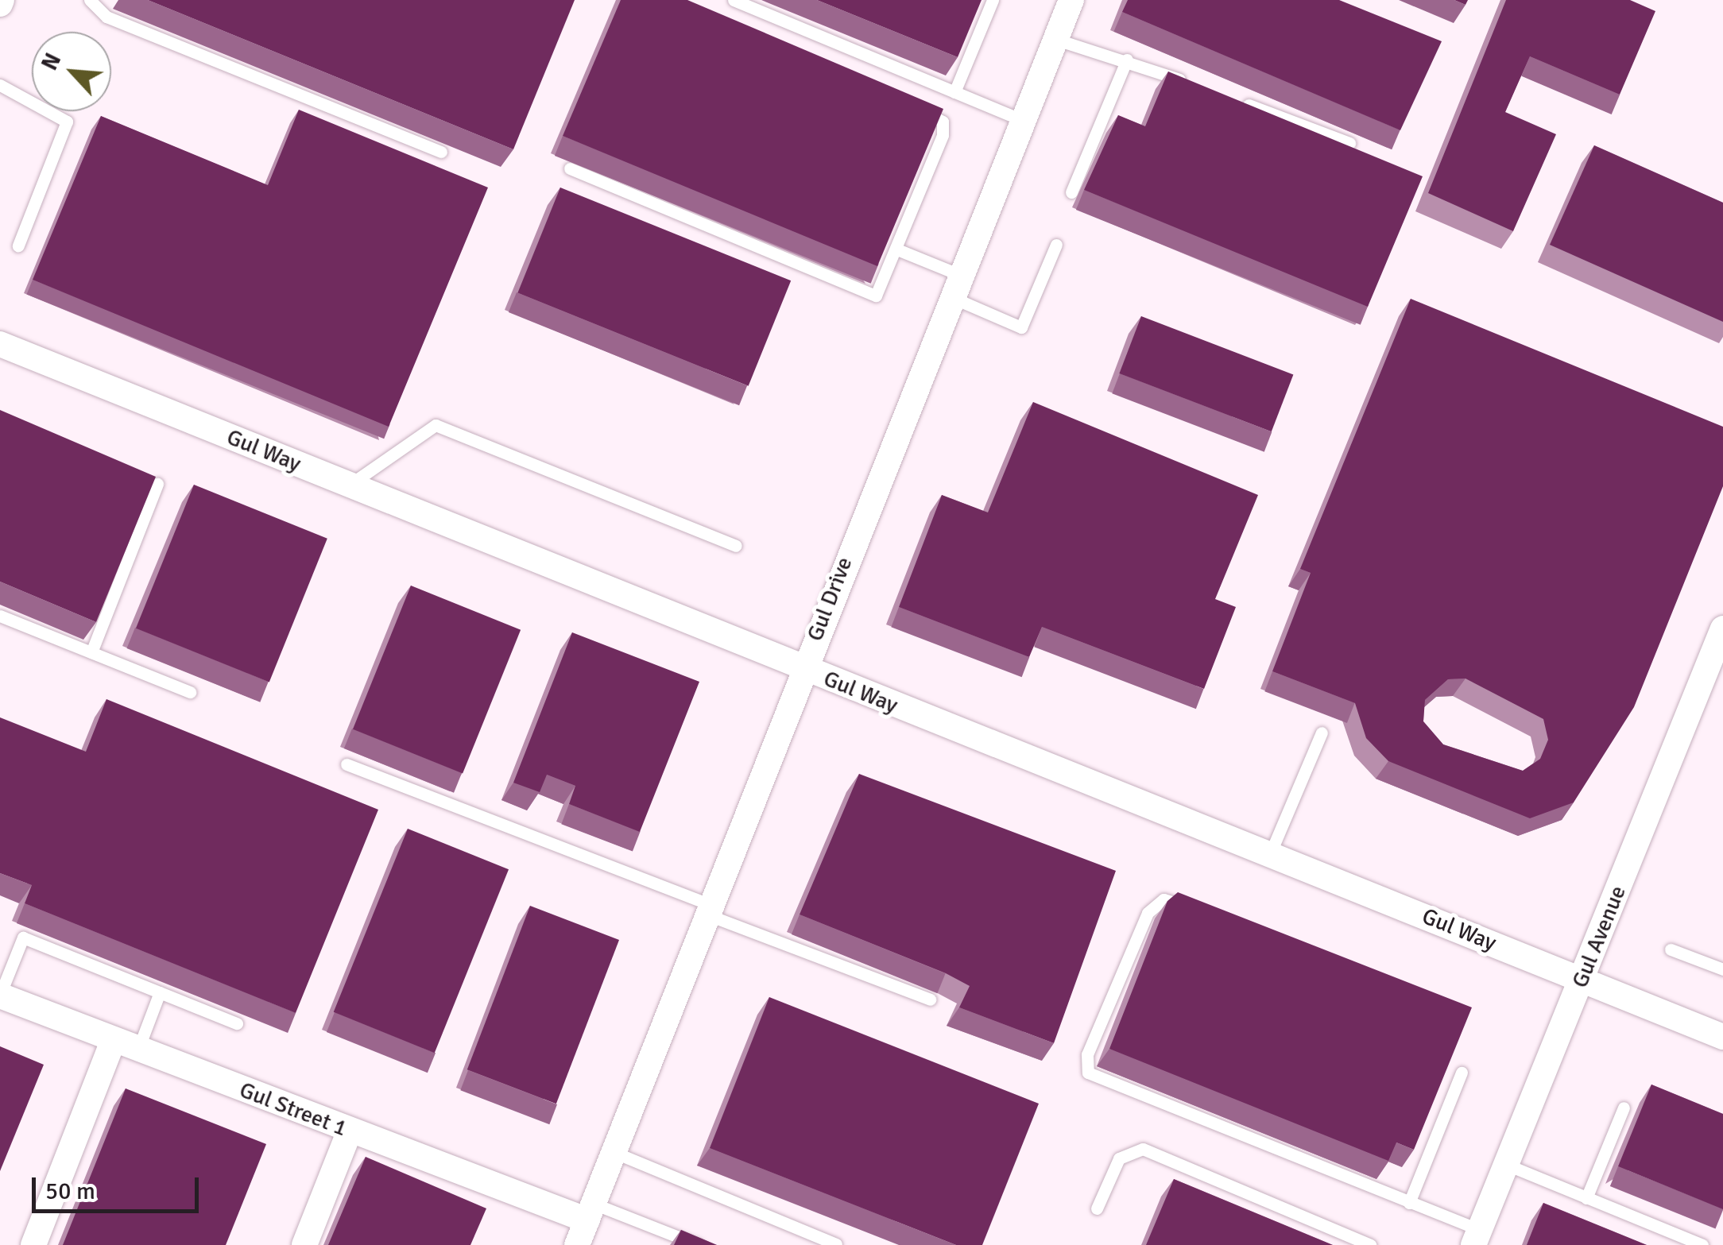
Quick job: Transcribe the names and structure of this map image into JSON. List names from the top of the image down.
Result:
{
  "streets": {
    "street": [
      "Gul Way",
      "Gul Drive",
      "Gul Avenue",
      "Gul Street 1"
    ]
  },
  "crossings": [
    ["Gul Way", "Gul Drive"],
    ["Gul Way", "Gul Avenue"],
    ["Gul Drive", "Gul Street 1"]
  ],
  "scale_bar": "50 m",
  "north": "top left"
}
